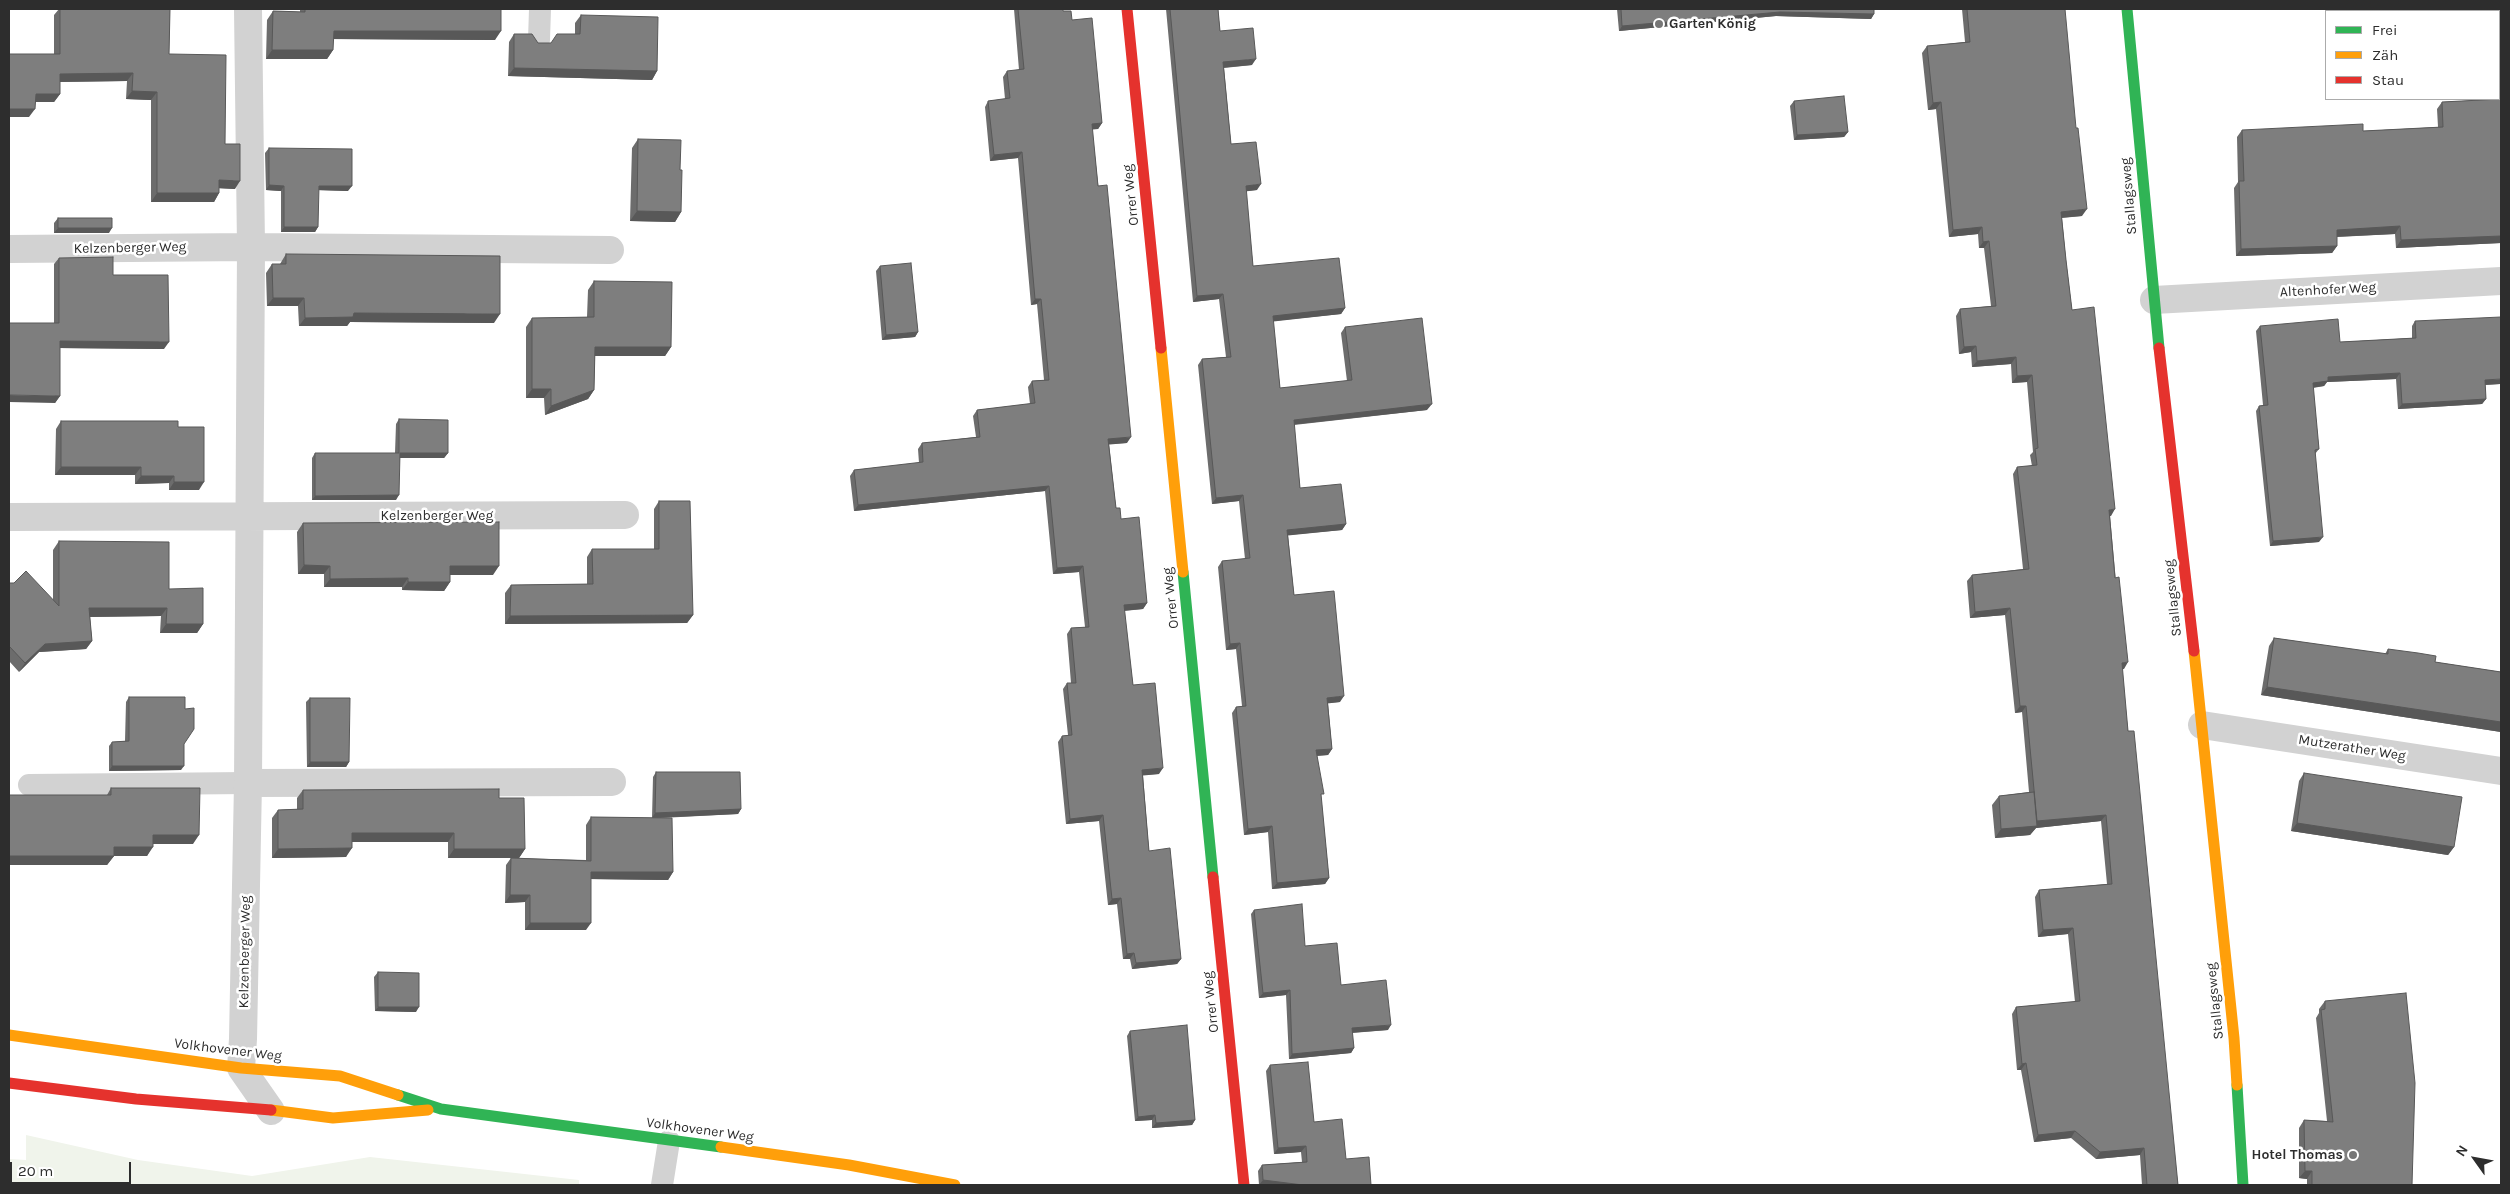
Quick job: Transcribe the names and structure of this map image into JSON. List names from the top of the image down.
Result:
{
  "streets": {
    "street": [
      "Orrer Weg",
      "Stallagsweg",
      "Kelzenberger Weg",
      "Altenhofer Weg",
      "Mutzerather Weg",
      "Volkhovener Weg"
    ]
  },
  "crossings": [
    ["Stallagsweg", "Altenhofer Weg"],
    ["Stallagsweg", "Mutzerather Weg"],
    ["Kelzenberger Weg", "Volkhovener Weg"]
  ],
  "places": ["Garten König", "Hotel Thomas"],
  "legend": ["Frei", "Zäh", "Stau"],
  "scale_bar": "20 m",
  "north": "top left"
}
